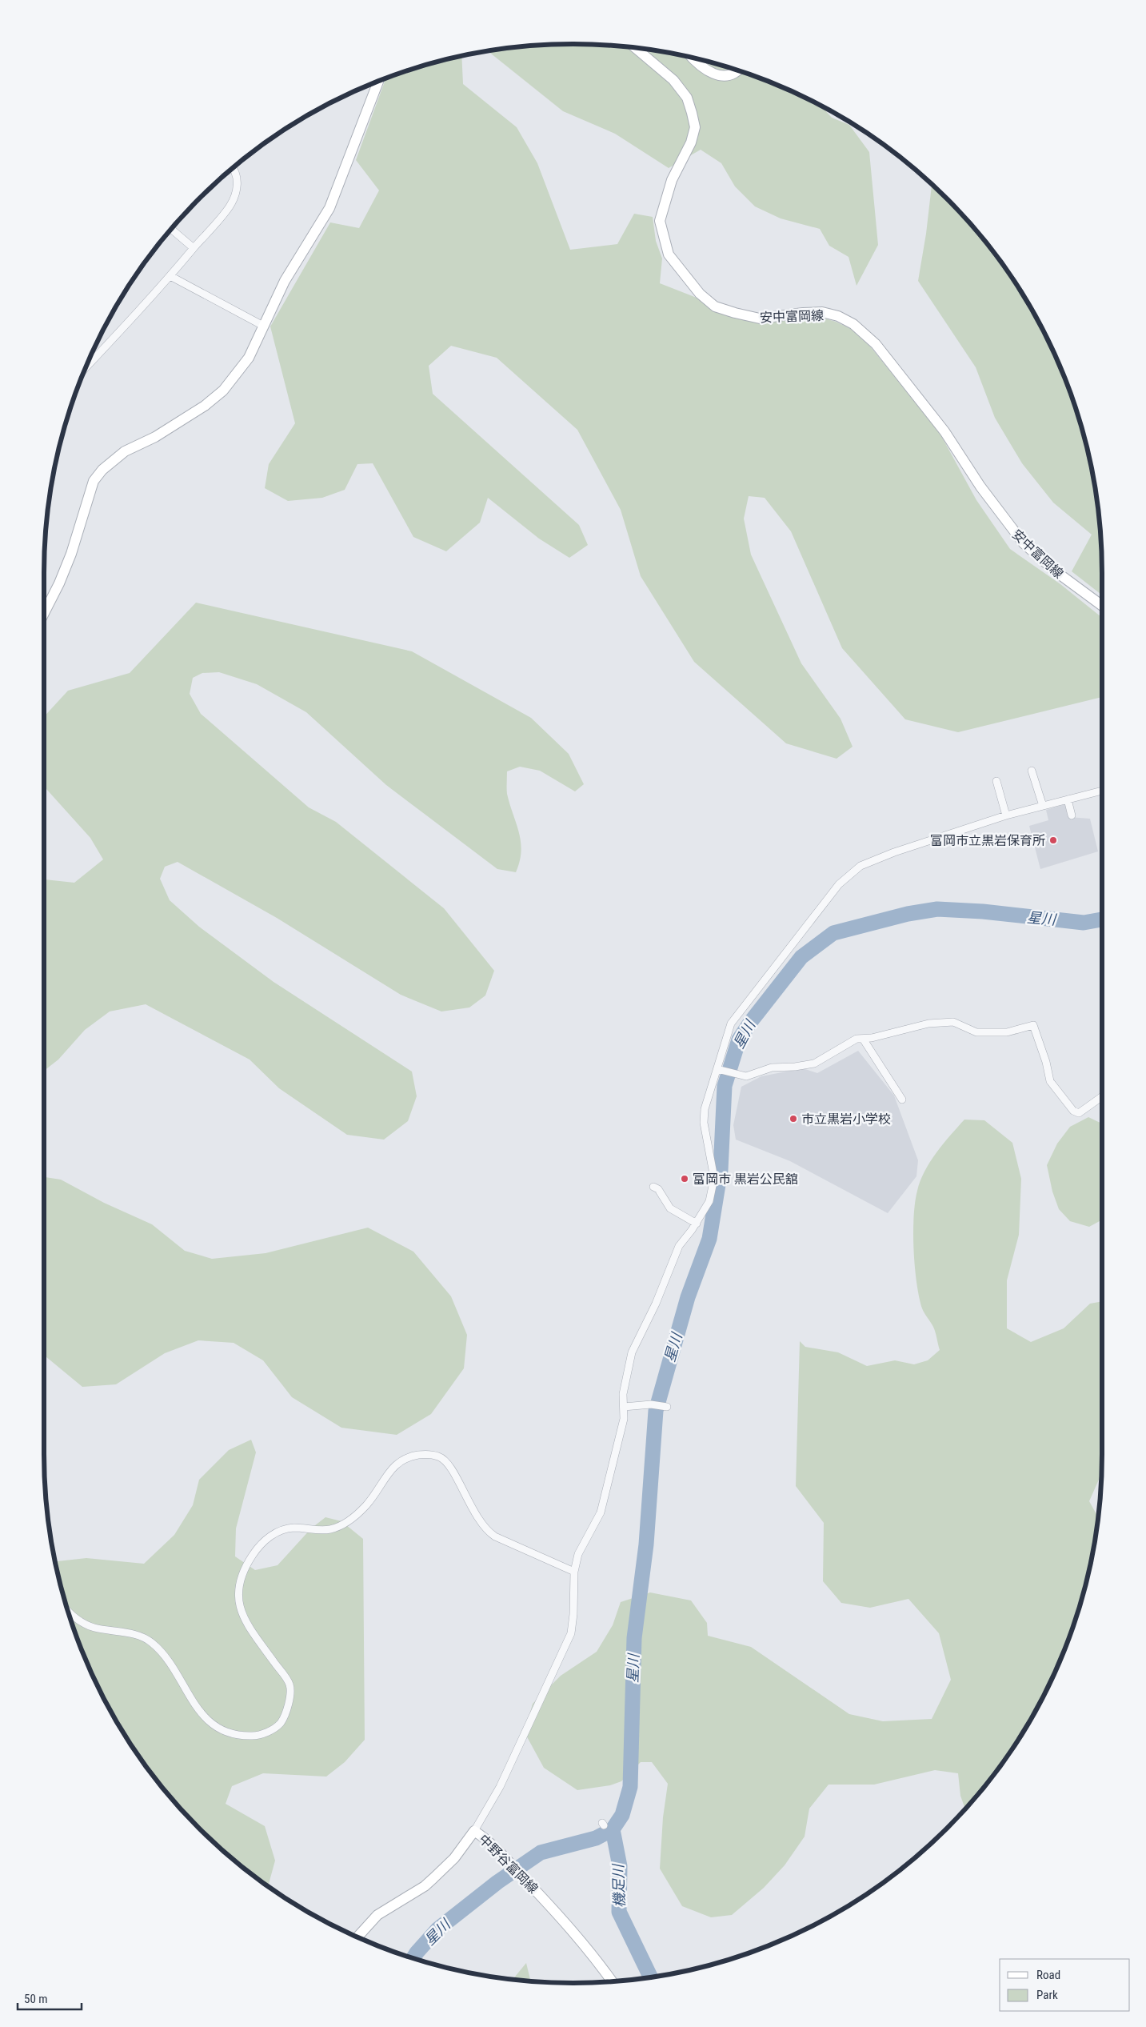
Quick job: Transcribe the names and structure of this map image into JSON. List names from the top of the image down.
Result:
{
  "streets": {
    "main road": ["安中富岡線", "中野谷富岡線"]
  },
  "water": ["星川", "機足川"],
  "places": ["富岡市立黒岩保育所", "市立黒岩小学校", "富岡市 黒岩公民舘"],
  "legend": ["Road", "Park"],
  "scale_bar": "50 m"
}
